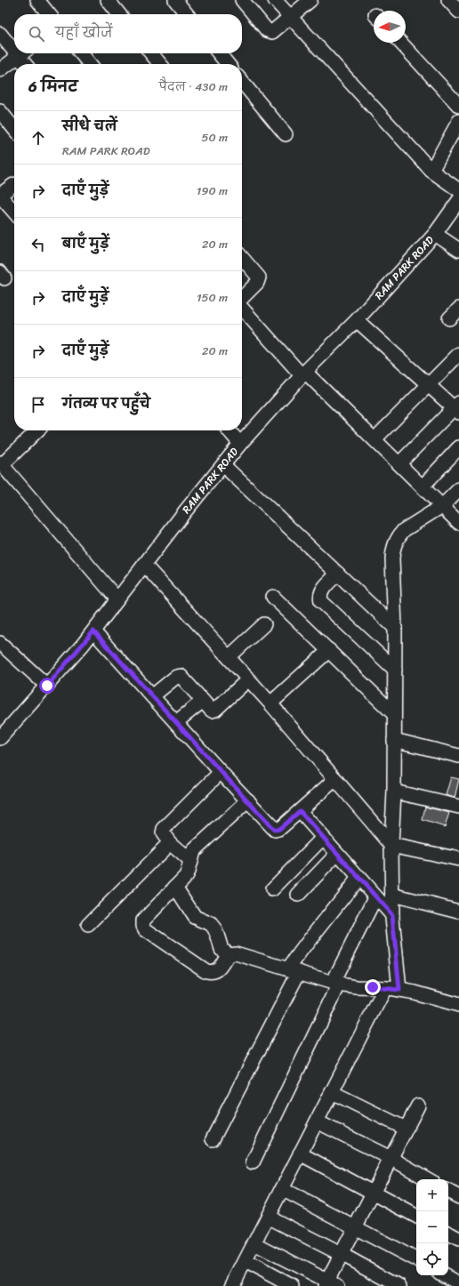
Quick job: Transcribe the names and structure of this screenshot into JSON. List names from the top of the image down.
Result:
{
  "streets": {
    "street": ["RAM PARK ROAD"]
  },
  "north": "left",
  "page": {
    "search": "यहाँ खोजें",
    "heading": ["6 मिनट", "पैदल · 430 m"],
    "list": [
      ["सीधे चलें", "RAM PARK ROAD", "50 m"],
      ["दाएँ मुड़ें", "190 m"],
      ["बाएँ मुड़ें", "20 m"],
      ["दाएँ मुड़ें", "150 m"],
      ["दाएँ मुड़ें", "20 m"],
      "गंतव्य पर पहुँचे"
    ],
    "map_buttons": ["+", "−"]
  }
}
